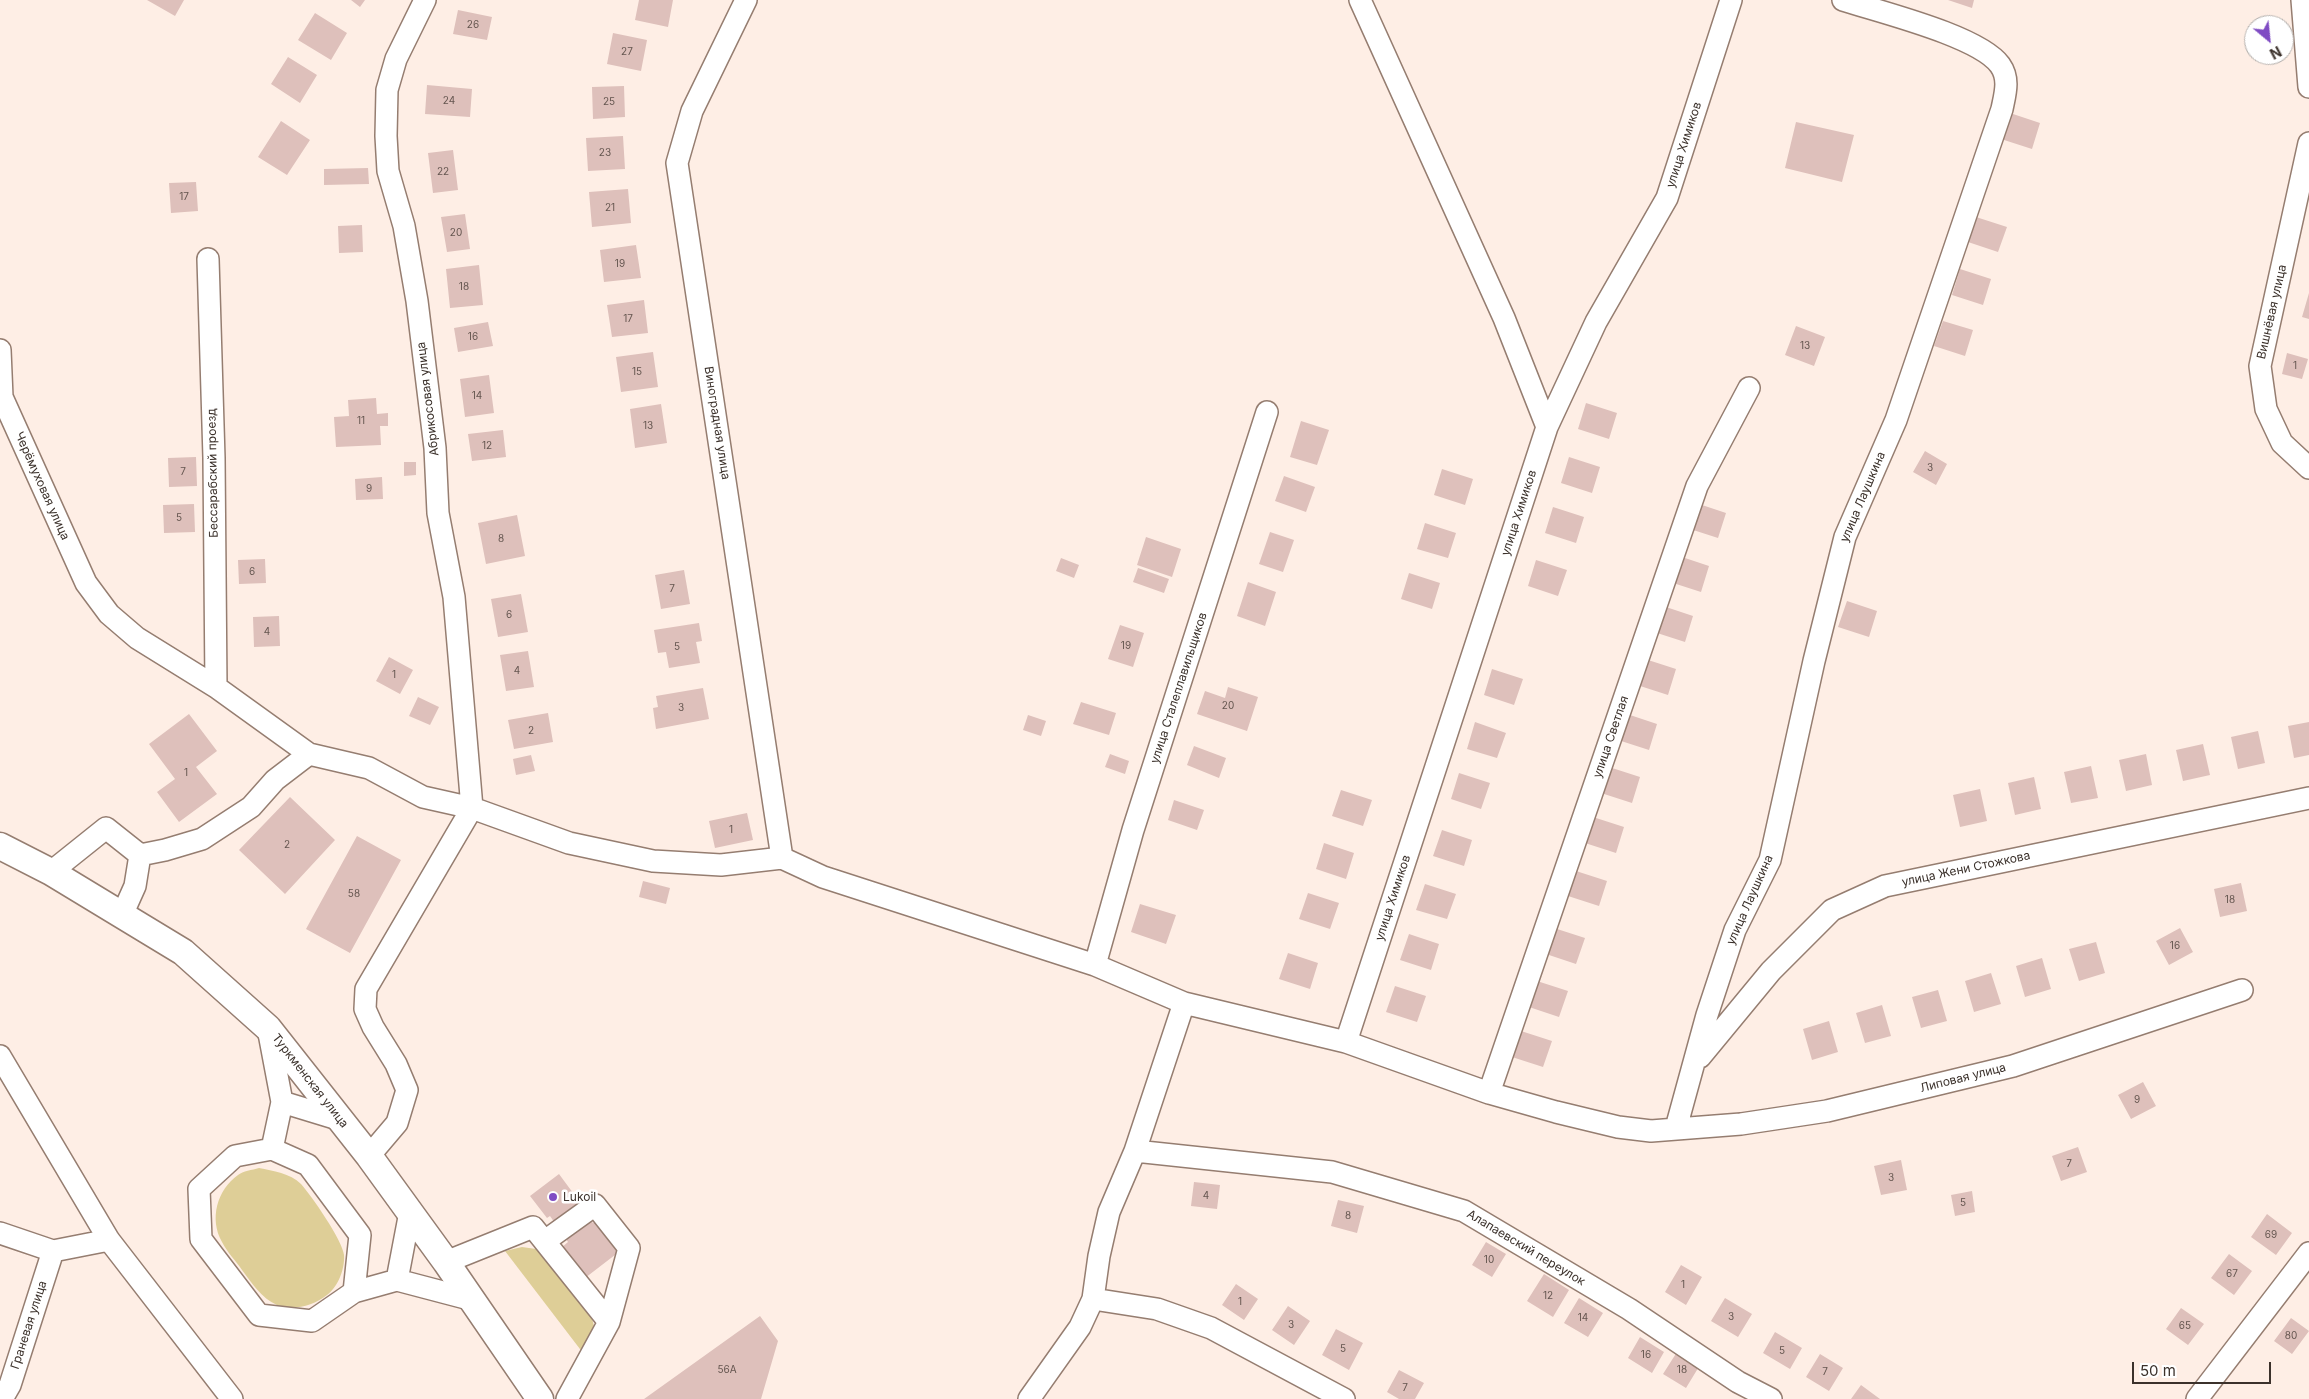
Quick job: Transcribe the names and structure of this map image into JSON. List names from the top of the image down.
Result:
{
  "streets": {
    "main road": ["Туркменская улица"],
    "street": [
      "улица Химиков",
      "Вишнёвая улица",
      "Абрикосовая улица",
      "Виноградная улица",
      "Бессарабский проезд",
      "Черёмуховая улица",
      "улица Лаушкина",
      "улица Сталеплавильщиков",
      "улица Светлая",
      "улица Жени Стожкова",
      "Липовая улица",
      "Алапаевский переулок",
      "Граневая улица"
    ]
  },
  "crossings": [
    ["улица Химиков", "Липовая улица"],
    ["Виноградная улица", "Липовая улица"],
    ["Бессарабский проезд", "Черёмуховая улица"],
    ["улица Лаушкина", "улица Жени Стожкова"],
    ["улица Лаушкина", "Липовая улица"],
    ["улица Сталеплавильщиков", "Липовая улица"],
    ["улица Светлая", "Липовая улица"]
  ],
  "places": ["Lukoil"],
  "house_numbers": [
    "26",
    "27",
    "24",
    "25",
    "23",
    "22",
    "17",
    "21",
    "20",
    "19",
    "18",
    "17",
    "16",
    "13",
    "1",
    "15",
    "14",
    "11",
    "13",
    "12",
    "3",
    "7",
    "9",
    "5",
    "8",
    "6",
    "7",
    "6",
    "4",
    "19",
    "5",
    "4",
    "1",
    "20",
    "3",
    "2",
    "1",
    "1",
    "2",
    "58",
    "18",
    "16",
    "9",
    "7",
    "3",
    "4",
    "5",
    "8",
    "69",
    "10",
    "67",
    "1",
    "12",
    "1",
    "3",
    "14",
    "3",
    "65",
    "80",
    "5",
    "5",
    "16",
    "56А",
    "18",
    "7",
    "7"
  ],
  "scale_bar": "50 m",
  "north": "bottom right"
}
